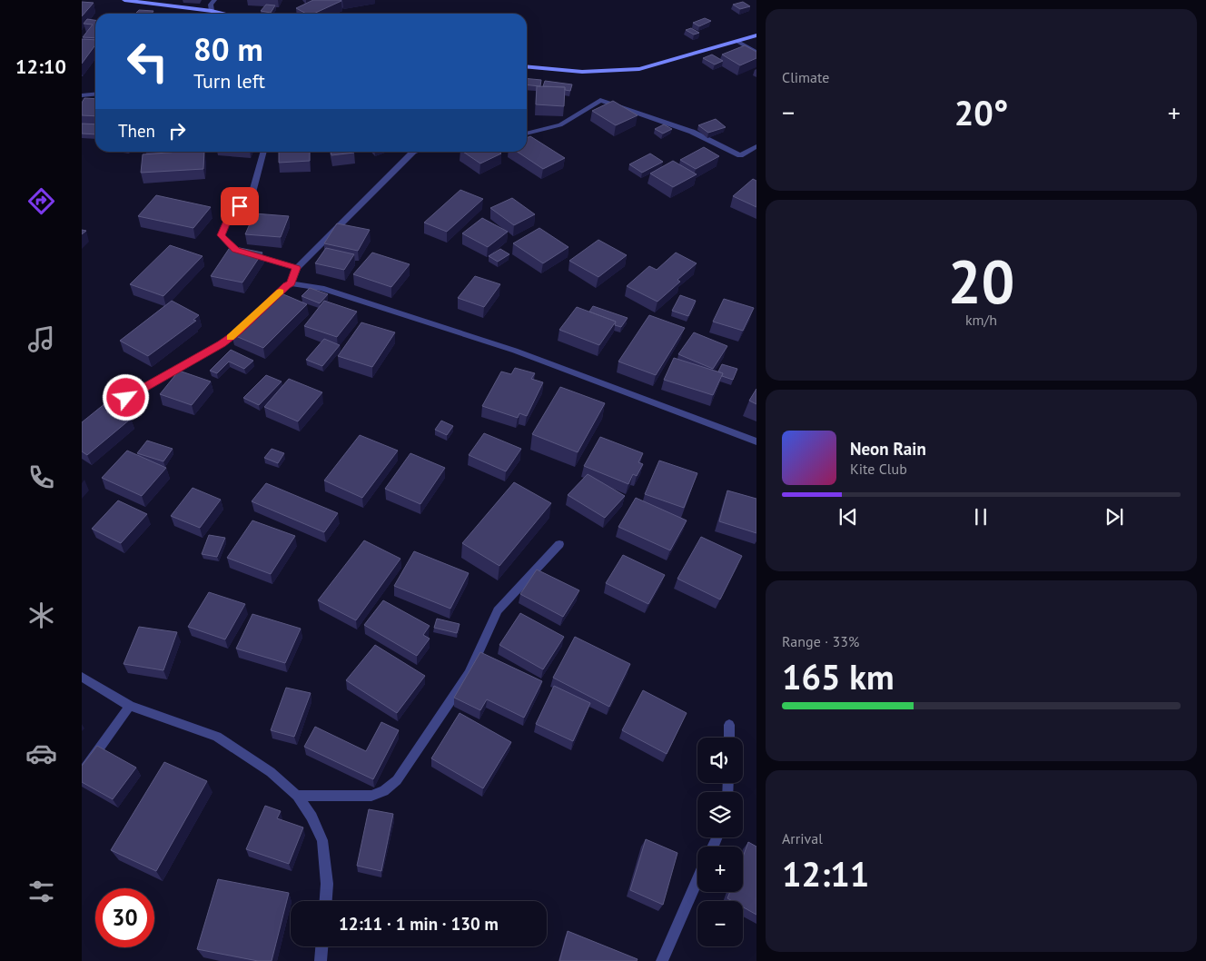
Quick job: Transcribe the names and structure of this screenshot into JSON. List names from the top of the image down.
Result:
{
  "page": {
    "tabs": "12:10",
    "tile": [
      "Climate",
      ["20", "km/h"],
      ["Range · 33%", "165 km"],
      ["Arrival", "12:11"]
    ],
    "turn": ["80 m", "Turn left"],
    "heat": ["−", "20°", "+"],
    "then": "Then",
    "song": ["Neon Rain", "Kite Club"],
    "map_buttons": ["+", "−"],
    "limit": "30",
    "trip": "12:11 · 1 min · 130 m"
  }
}
